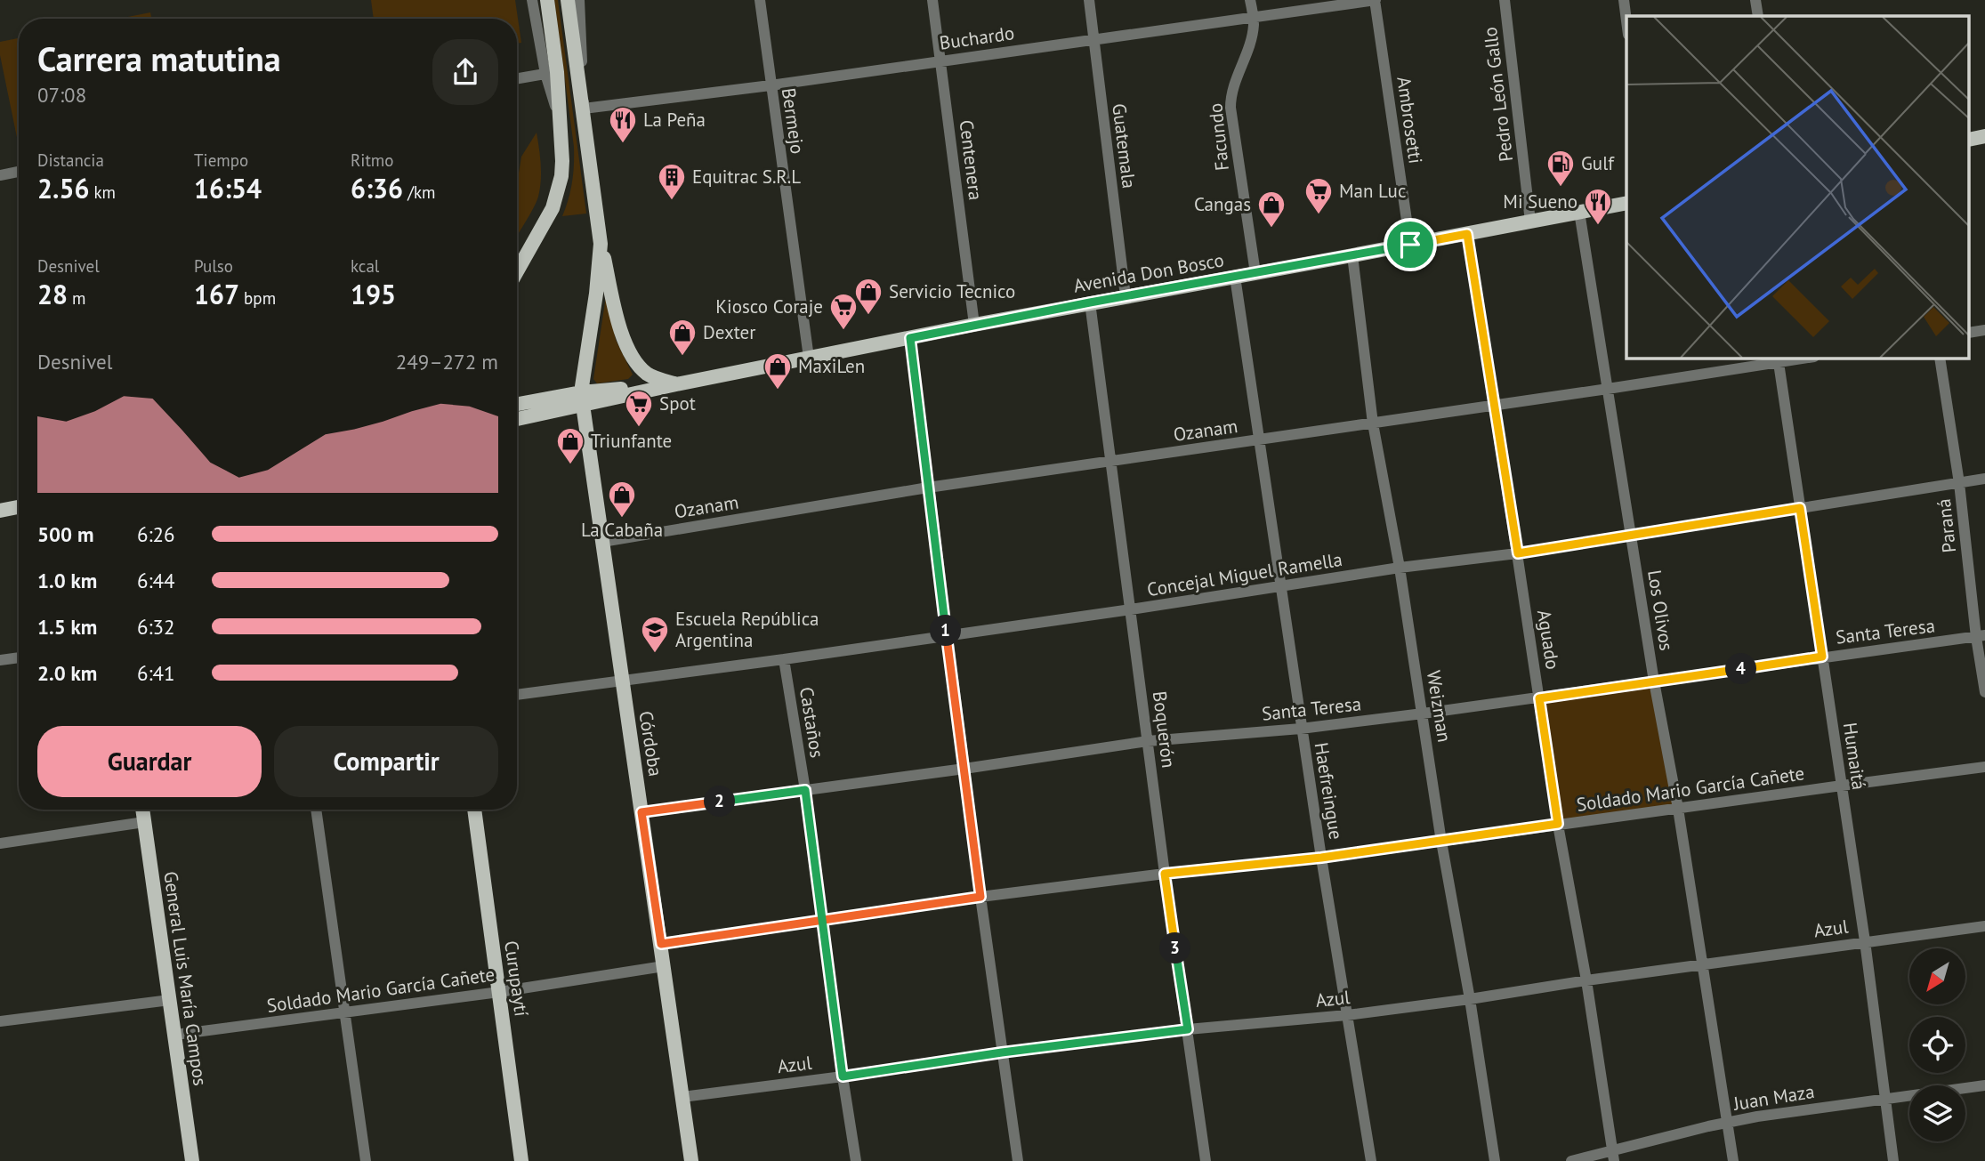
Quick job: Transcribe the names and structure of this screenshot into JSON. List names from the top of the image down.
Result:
{
  "streets": {
    "main road": [
      "Avenida Don Bosco",
      "Córdoba",
      "General Luis María Campos",
      "Curupaytí"
    ],
    "street": [
      "Buchardo",
      "Pedro León Gallo",
      "Ambrosetti",
      "Bermejo",
      "Facundo",
      "Guatemala",
      "Centenera",
      "Ozanam",
      "Paraná",
      "Concejal Miguel Ramella",
      "Los Olivos",
      "Santa Teresa",
      "Aguado",
      "Weizman",
      "Castaños",
      "Boquerón",
      "Humaitá",
      "Soldado Mario García Cañete",
      "Haefreingue",
      "Azul",
      "Juan Maza"
    ]
  },
  "crossings": [
    ["Buchardo", "Ambrosetti"],
    ["Buchardo", "Bermejo"],
    ["Buchardo", "Facundo"],
    ["Buchardo", "Guatemala"],
    ["Buchardo", "Centenera"],
    ["Pedro León Gallo", "Avenida Don Bosco"],
    ["Ambrosetti", "Avenida Don Bosco"],
    ["Bermejo", "Avenida Don Bosco"],
    ["Facundo", "Avenida Don Bosco"],
    ["Guatemala", "Avenida Don Bosco"],
    ["Centenera", "Avenida Don Bosco"],
    ["Avenida Don Bosco", "Los Olivos"],
    ["Avenida Don Bosco", "Aguado"],
    ["Avenida Don Bosco", "Weizman"],
    ["Avenida Don Bosco", "Boquerón"],
    ["Avenida Don Bosco", "Córdoba"],
    ["Avenida Don Bosco", "Haefreingue"],
    ["Ozanam", "Los Olivos"],
    ["Ozanam", "Aguado"],
    ["Ozanam", "Weizman"],
    ["Ozanam", "Boquerón"],
    ["Ozanam", "Córdoba"],
    ["Ozanam", "Humaitá"],
    ["Ozanam", "Haefreingue"],
    ["Paraná", "Concejal Miguel Ramella"],
    ["Paraná", "Santa Teresa"],
    ["Concejal Miguel Ramella", "Los Olivos"],
    ["Concejal Miguel Ramella", "Aguado"],
    ["Concejal Miguel Ramella", "Weizman"],
    ["Concejal Miguel Ramella", "Castaños"],
    ["Concejal Miguel Ramella", "Boquerón"],
    ["Concejal Miguel Ramella", "Córdoba"],
    ["Concejal Miguel Ramella", "Humaitá"],
    ["Concejal Miguel Ramella", "Haefreingue"],
    ["Los Olivos", "Santa Teresa"],
    ["Los Olivos", "Soldado Mario García Cañete"],
    ["Los Olivos", "Azul"],
    ["Los Olivos", "Juan Maza"],
    ["Santa Teresa", "Aguado"],
    ["Santa Teresa", "Weizman"],
    ["Santa Teresa", "Castaños"],
    ["Santa Teresa", "Boquerón"],
    ["Santa Teresa", "Córdoba"],
    ["Santa Teresa", "Humaitá"],
    ["Santa Teresa", "Haefreingue"],
    ["Aguado", "Soldado Mario García Cañete"],
    ["Aguado", "Azul"],
    ["Aguado", "Juan Maza"],
    ["Weizman", "Soldado Mario García Cañete"],
    ["Weizman", "Azul"],
    ["Castaños", "Soldado Mario García Cañete"],
    ["Castaños", "Azul"],
    ["Boquerón", "Soldado Mario García Cañete"],
    ["Boquerón", "Azul"],
    ["Córdoba", "Soldado Mario García Cañete"],
    ["Córdoba", "Azul"],
    ["Humaitá", "Soldado Mario García Cañete"],
    ["Humaitá", "Azul"],
    ["Humaitá", "Juan Maza"],
    ["Soldado Mario García Cañete", "Haefreingue"],
    ["Soldado Mario García Cañete", "General Luis María Campos"],
    ["Soldado Mario García Cañete", "Curupaytí"],
    ["Haefreingue", "Azul"]
  ],
  "places": {
    "restaurant": ["La Peña", "Mi Sueno"],
    "fuel station": ["Gulf"],
    "building": ["Equitrac S.R.L"],
    "supermarket": ["Man Luc", "Kiosco Coraje", "Spot"],
    "shop": [
      "Cangas",
      "Servicio Tecnico",
      "Dexter",
      "MaxiLen",
      "Triunfante",
      "La Cabaña"
    ],
    "school or university": ["Escuela República Argentina"]
  },
  "north": "bottom left",
  "page": {
    "heading": ["Carrera matutina", "07:08"],
    "stats": [
      ["Distancia", "2.56 km"],
      ["Tiempo", "16:54"],
      ["Ritmo", "6:36 /km"],
      ["Desnivel", "28 m"],
      ["Pulso", "167 bpm"],
      ["kcal", "195"]
    ],
    "chart": ["Desnivel", "249–272 m"],
    "list": [
      {
        "name": "500 m",
        "note": "6:26"
      },
      {
        "name": "1.0 km",
        "note": "6:44"
      },
      {
        "name": "1.5 km",
        "note": "6:32"
      },
      {
        "name": "2.0 km",
        "note": "6:41"
      }
    ],
    "pins": [
      "1",
      "4",
      "2",
      "3"
    ],
    "buttons": ["Guardar", "Compartir"]
  }
}
